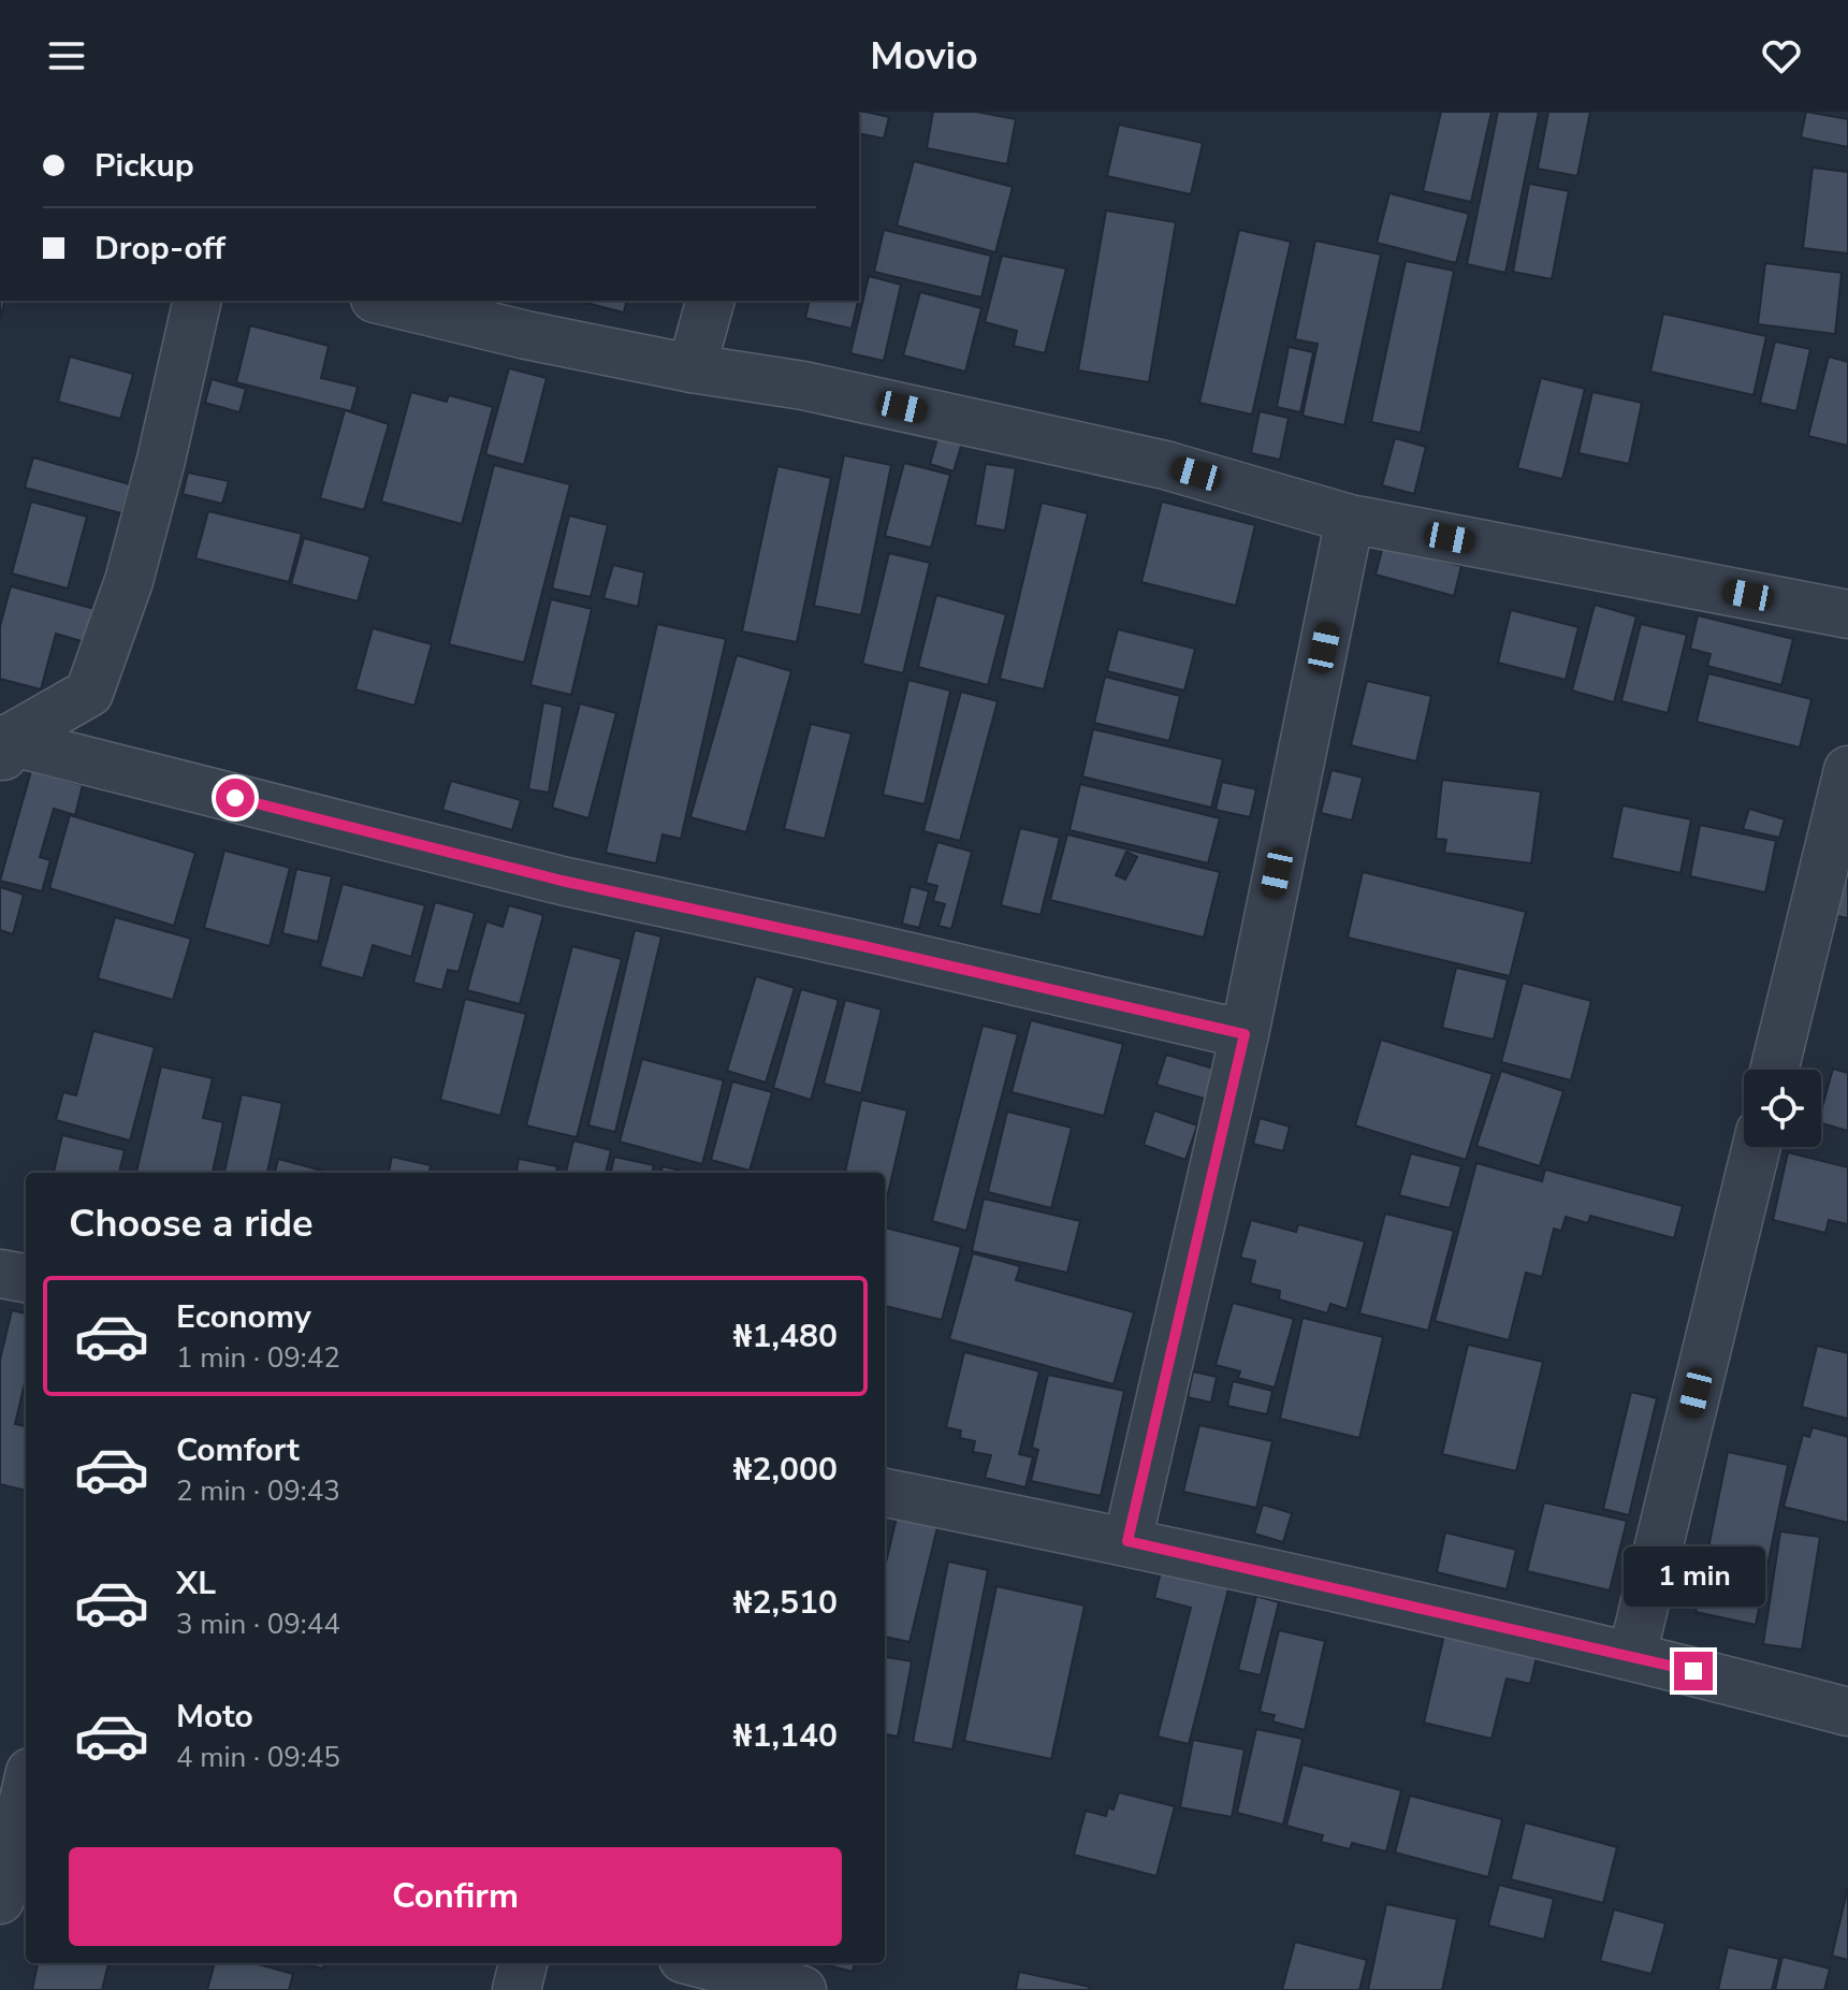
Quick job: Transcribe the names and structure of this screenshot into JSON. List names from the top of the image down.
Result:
{
  "page": {
    "header": "Movio",
    "banner": ["Pickup", "Drop-off"],
    "heading": "Choose a ride",
    "list": [
      {
        "name": "Economy",
        "note": "1 min · 09:42",
        "value": "₦1,480"
      },
      {
        "name": "Comfort",
        "note": "2 min · 09:43",
        "value": "₦2,000"
      },
      {
        "name": "XL",
        "note": "3 min · 09:44",
        "value": "₦2,510"
      },
      {
        "name": "Moto",
        "note": "4 min · 09:45",
        "value": "₦1,140"
      }
    ],
    "bubble": "1 min",
    "buttons": "Confirm"
  }
}
